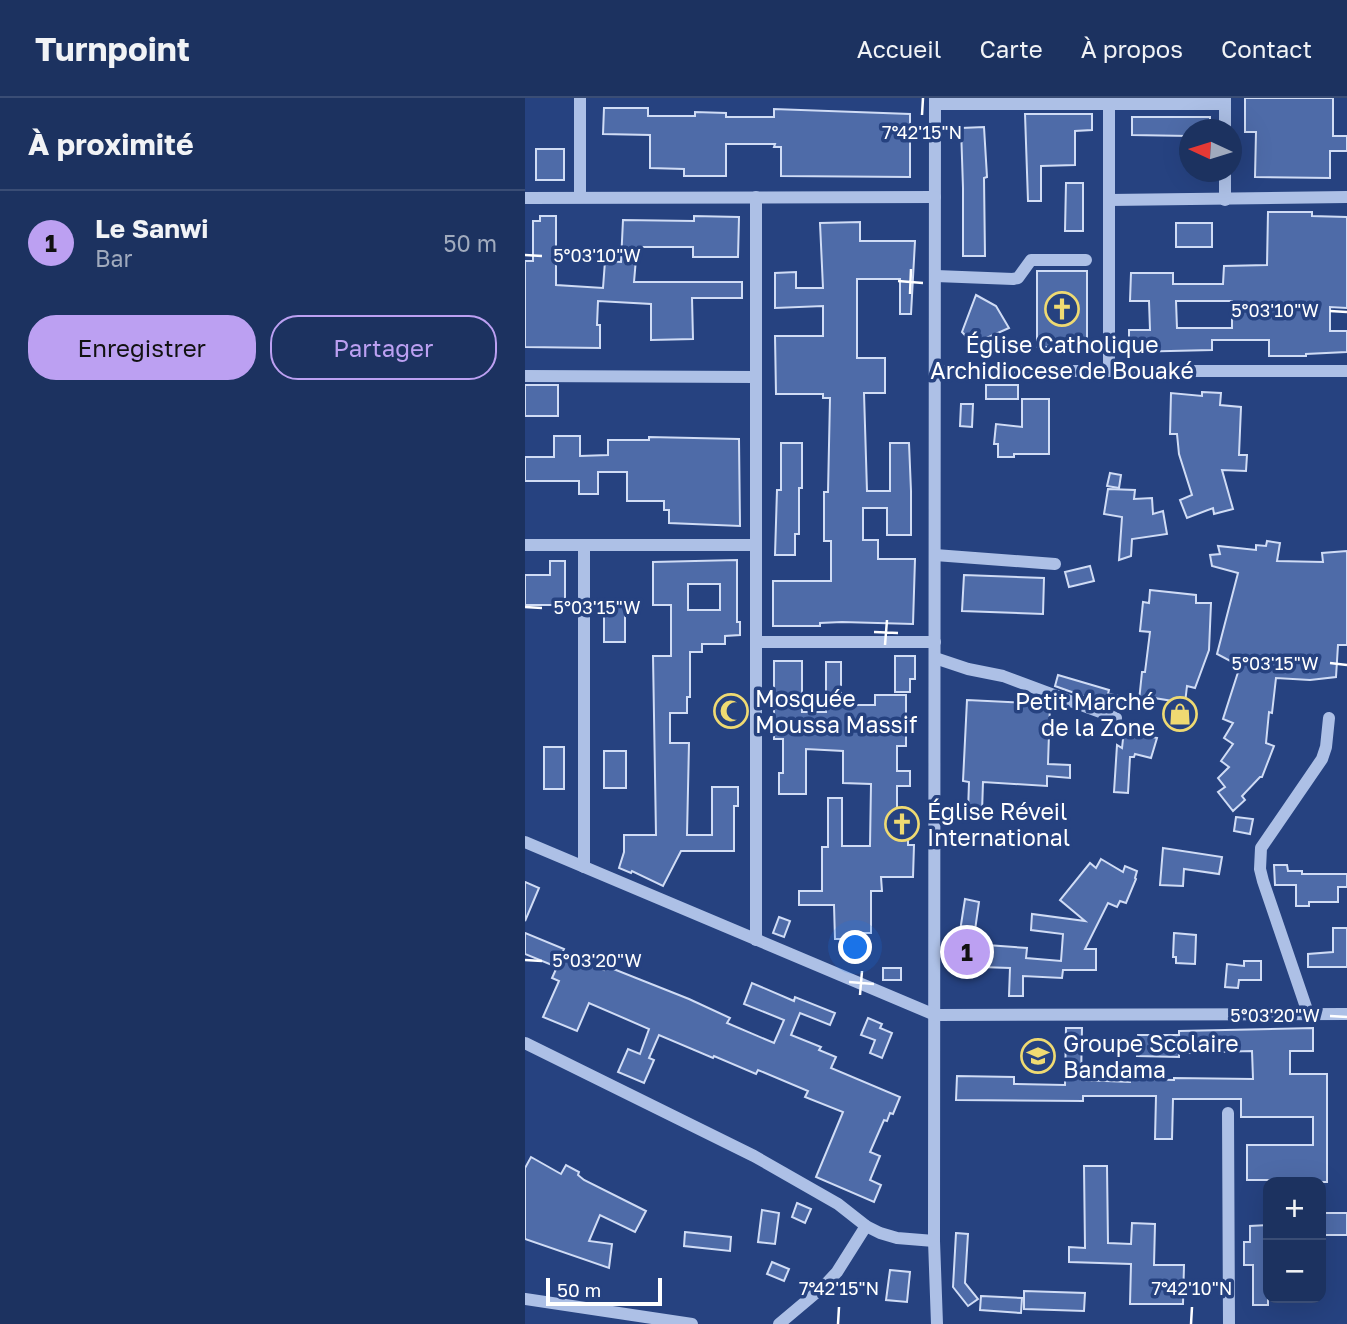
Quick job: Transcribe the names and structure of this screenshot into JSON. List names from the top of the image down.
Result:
{
  "places": {
    "church": ["Église Catholique Archidiocese de Bouaké", "Église Réveil International"],
    "mosque": ["Mosquée Moussa Massif"],
    "shop": ["Petit Marché de la Zone"],
    "school or university": ["Groupe Scolaire Bandama"]
  },
  "scale_bar": "50 m",
  "north": "left",
  "page": {
    "header": "Turnpoint",
    "nav": [
      "Accueil",
      "Carte",
      "À propos",
      "Contact"
    ],
    "heading": "À proximité",
    "list": [
      {
        "mark": "1",
        "name": "Le Sanwi",
        "note": "Bar",
        "value": "50 m"
      }
    ],
    "buttons": ["Enregistrer", "Partager"],
    "pins": "1",
    "map_buttons": ["+", "−"],
    "scale": "50 m"
  },
  "coordinates": [
    "7°42'15\"N",
    "5°03'10\"W",
    "5°03'15\"W",
    "5°03'20\"W",
    "7°42'10\"N"
  ]
}
